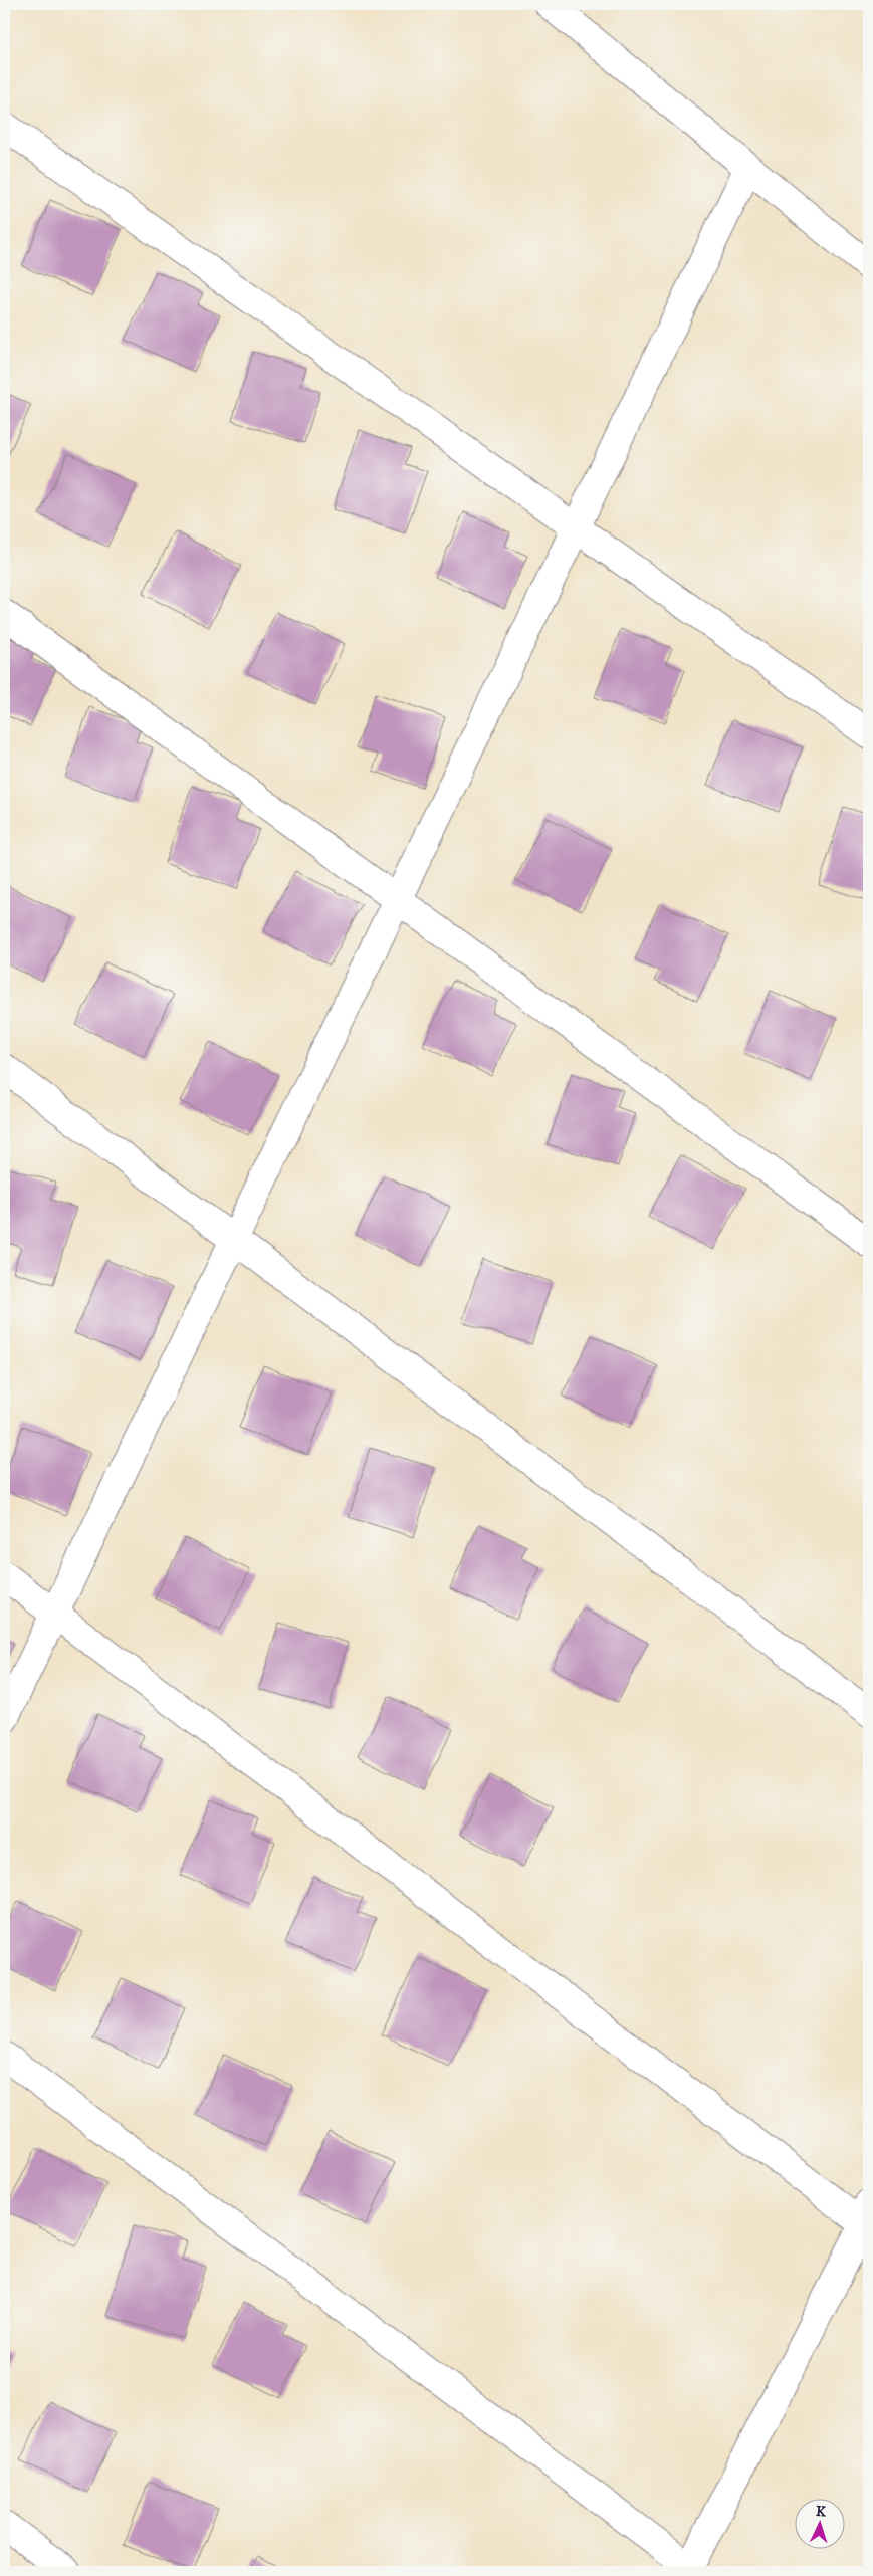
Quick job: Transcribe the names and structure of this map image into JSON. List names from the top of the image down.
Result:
{
  "north": "top"
}
